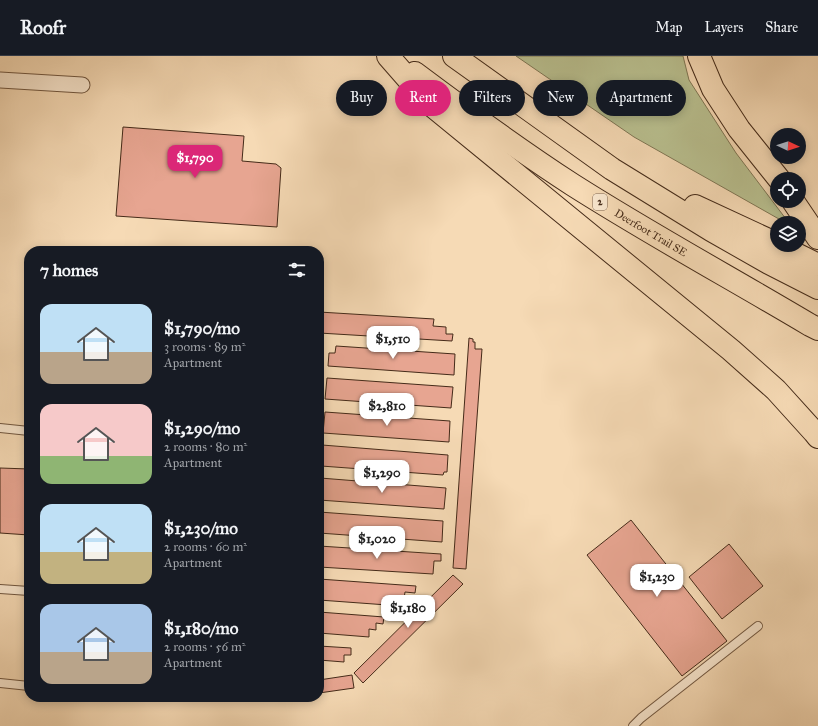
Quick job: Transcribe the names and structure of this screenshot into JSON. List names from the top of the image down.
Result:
{
  "streets": {
    "highway": ["2", "Deerfoot Trail SE"]
  },
  "north": "right",
  "page": {
    "header": "Roofr",
    "nav": ["Map", "Layers", "Share"],
    "chip": [
      "Buy",
      "Rent",
      "Filters",
      "New",
      "Apartment"
    ],
    "price": [
      "$1,790",
      "$1,510",
      "$2,810",
      "$1,290",
      "$1,020",
      "$1,230",
      "$1,180"
    ],
    "heading": "7 homes",
    "list": [
      {
        "name": "$1,790/mo",
        "note": "3 rooms · 89 m² · Apartment"
      },
      {
        "name": "$1,290/mo",
        "note": "2 rooms · 80 m² · Apartment"
      },
      {
        "name": "$1,230/mo",
        "note": "2 rooms · 60 m² · Apartment"
      },
      {
        "name": "$1,180/mo",
        "note": "2 rooms · 56 m² · Apartment"
      }
    ]
  }
}
